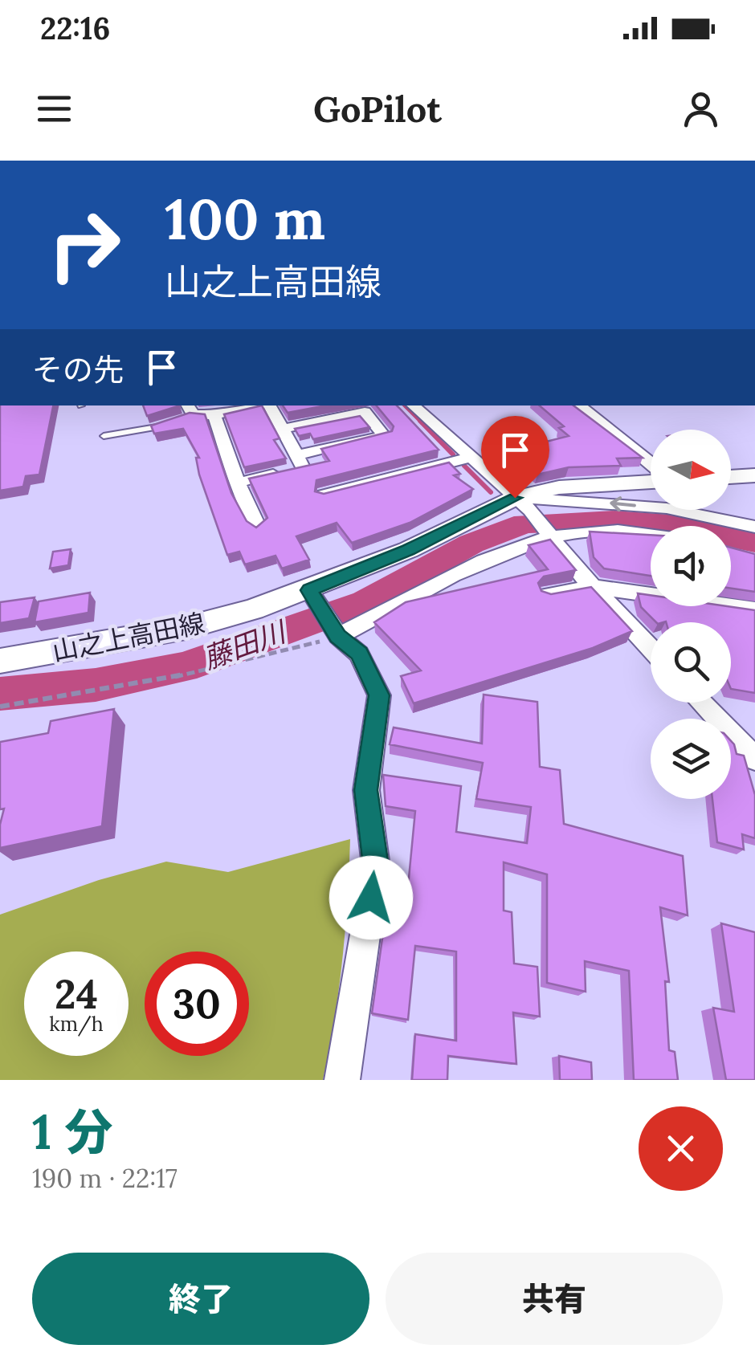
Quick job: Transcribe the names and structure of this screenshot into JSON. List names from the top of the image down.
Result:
{
  "streets": {
    "street": ["山之上高田線"]
  },
  "water": ["藤田川"],
  "north": "right",
  "page": {
    "status": "22:16",
    "header": "GoPilot",
    "turn": ["100 m", "山之上高田線"],
    "then": "その先",
    "speed": "24 km/h",
    "limit": "30",
    "heading": ["1 分", "190 m · 22:17"],
    "buttons": ["終了", "共有"]
  }
}
